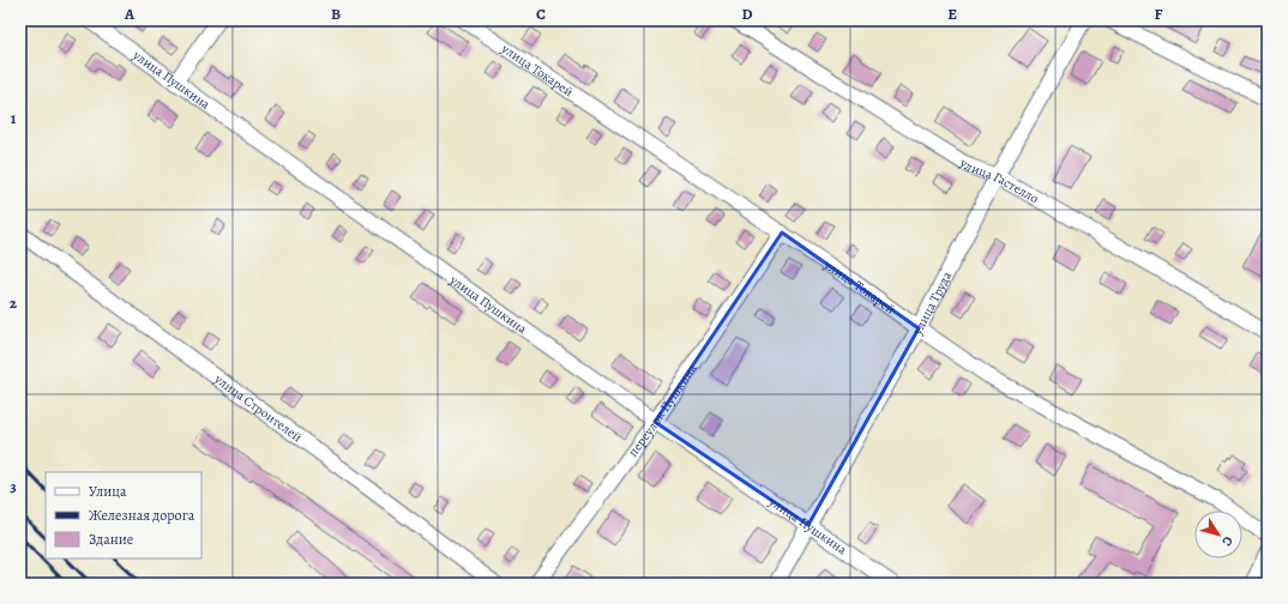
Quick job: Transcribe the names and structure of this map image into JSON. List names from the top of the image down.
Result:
{
  "streets": {
    "street": [
      "улица Токарей",
      "улица Пушкина",
      "улица Гастелло",
      "улица Труда",
      "улица Строителей",
      "переулок Пушкина"
    ]
  },
  "crossings": [
    ["улица Токарей", "улица Труда"],
    ["улица Токарей", "переулок Пушкина"],
    ["улица Пушкина", "улица Труда"],
    ["улица Пушкина", "переулок Пушкина"],
    ["улица Гастелло", "улица Труда"]
  ],
  "legend": ["Улица", "Железная дорога", "Здание"],
  "north": "bottom right",
  "grid": {
    "columns": [
      "A",
      "B",
      "C",
      "D",
      "E",
      "F"
    ],
    "rows": ["1", "2", "3"]
  }
}
